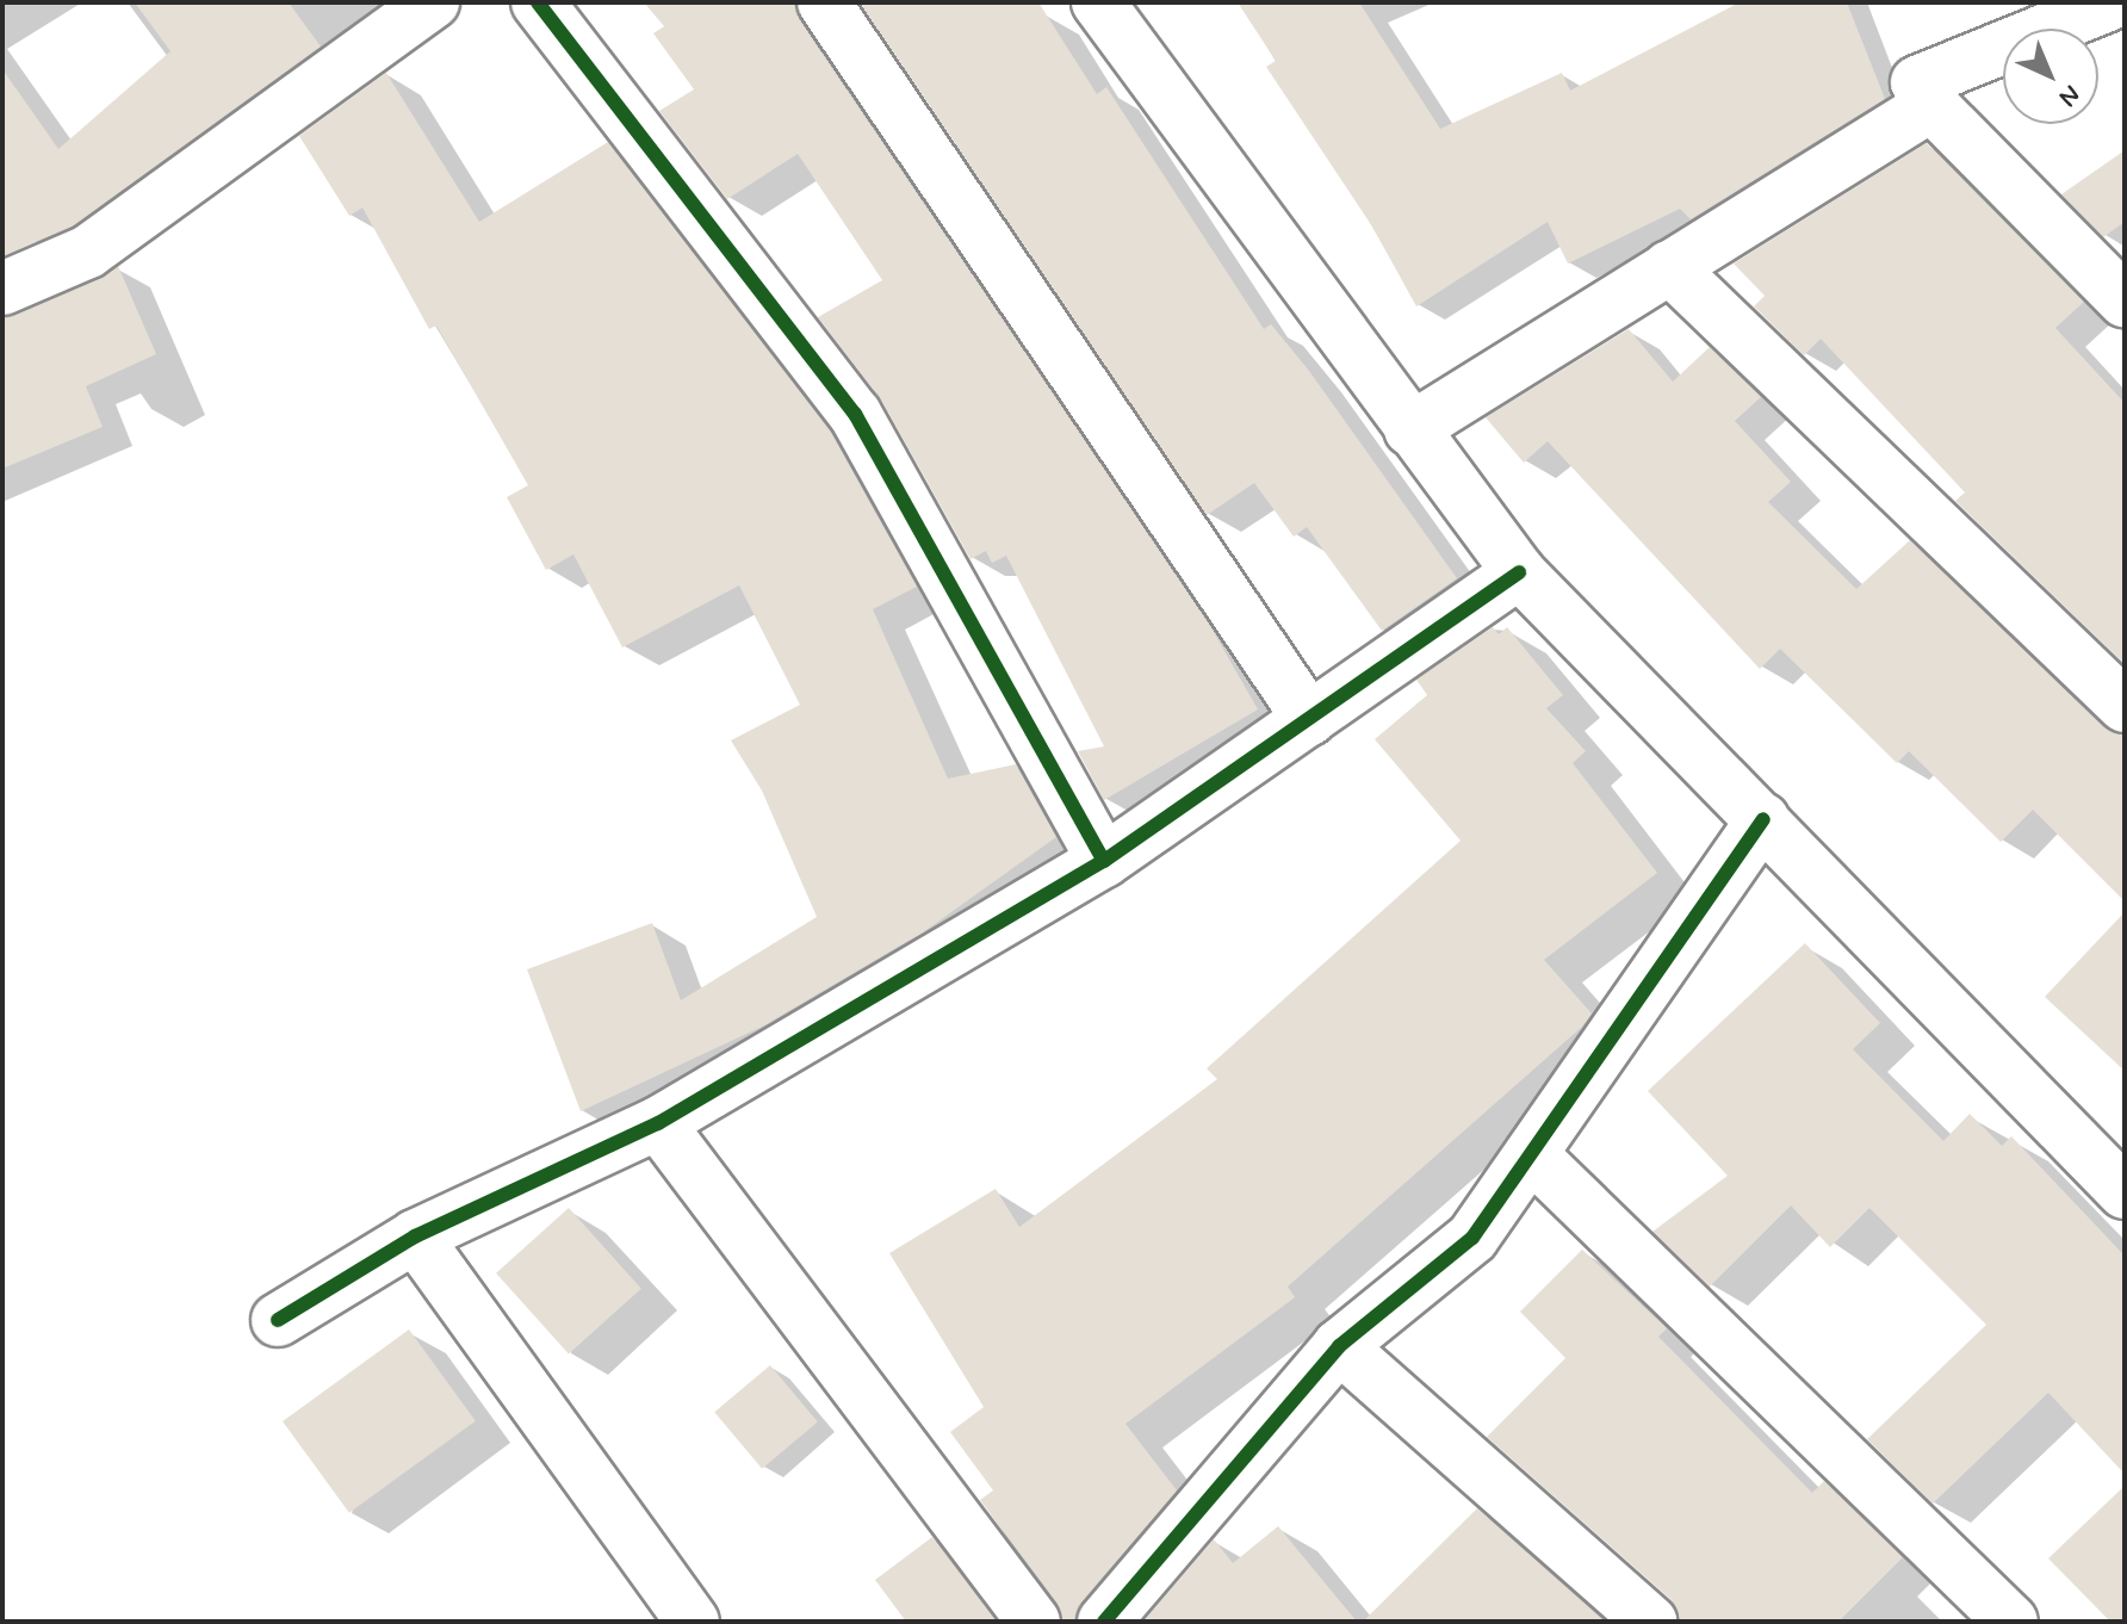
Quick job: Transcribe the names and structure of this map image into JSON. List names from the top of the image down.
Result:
{
  "north": "bottom right"
}
